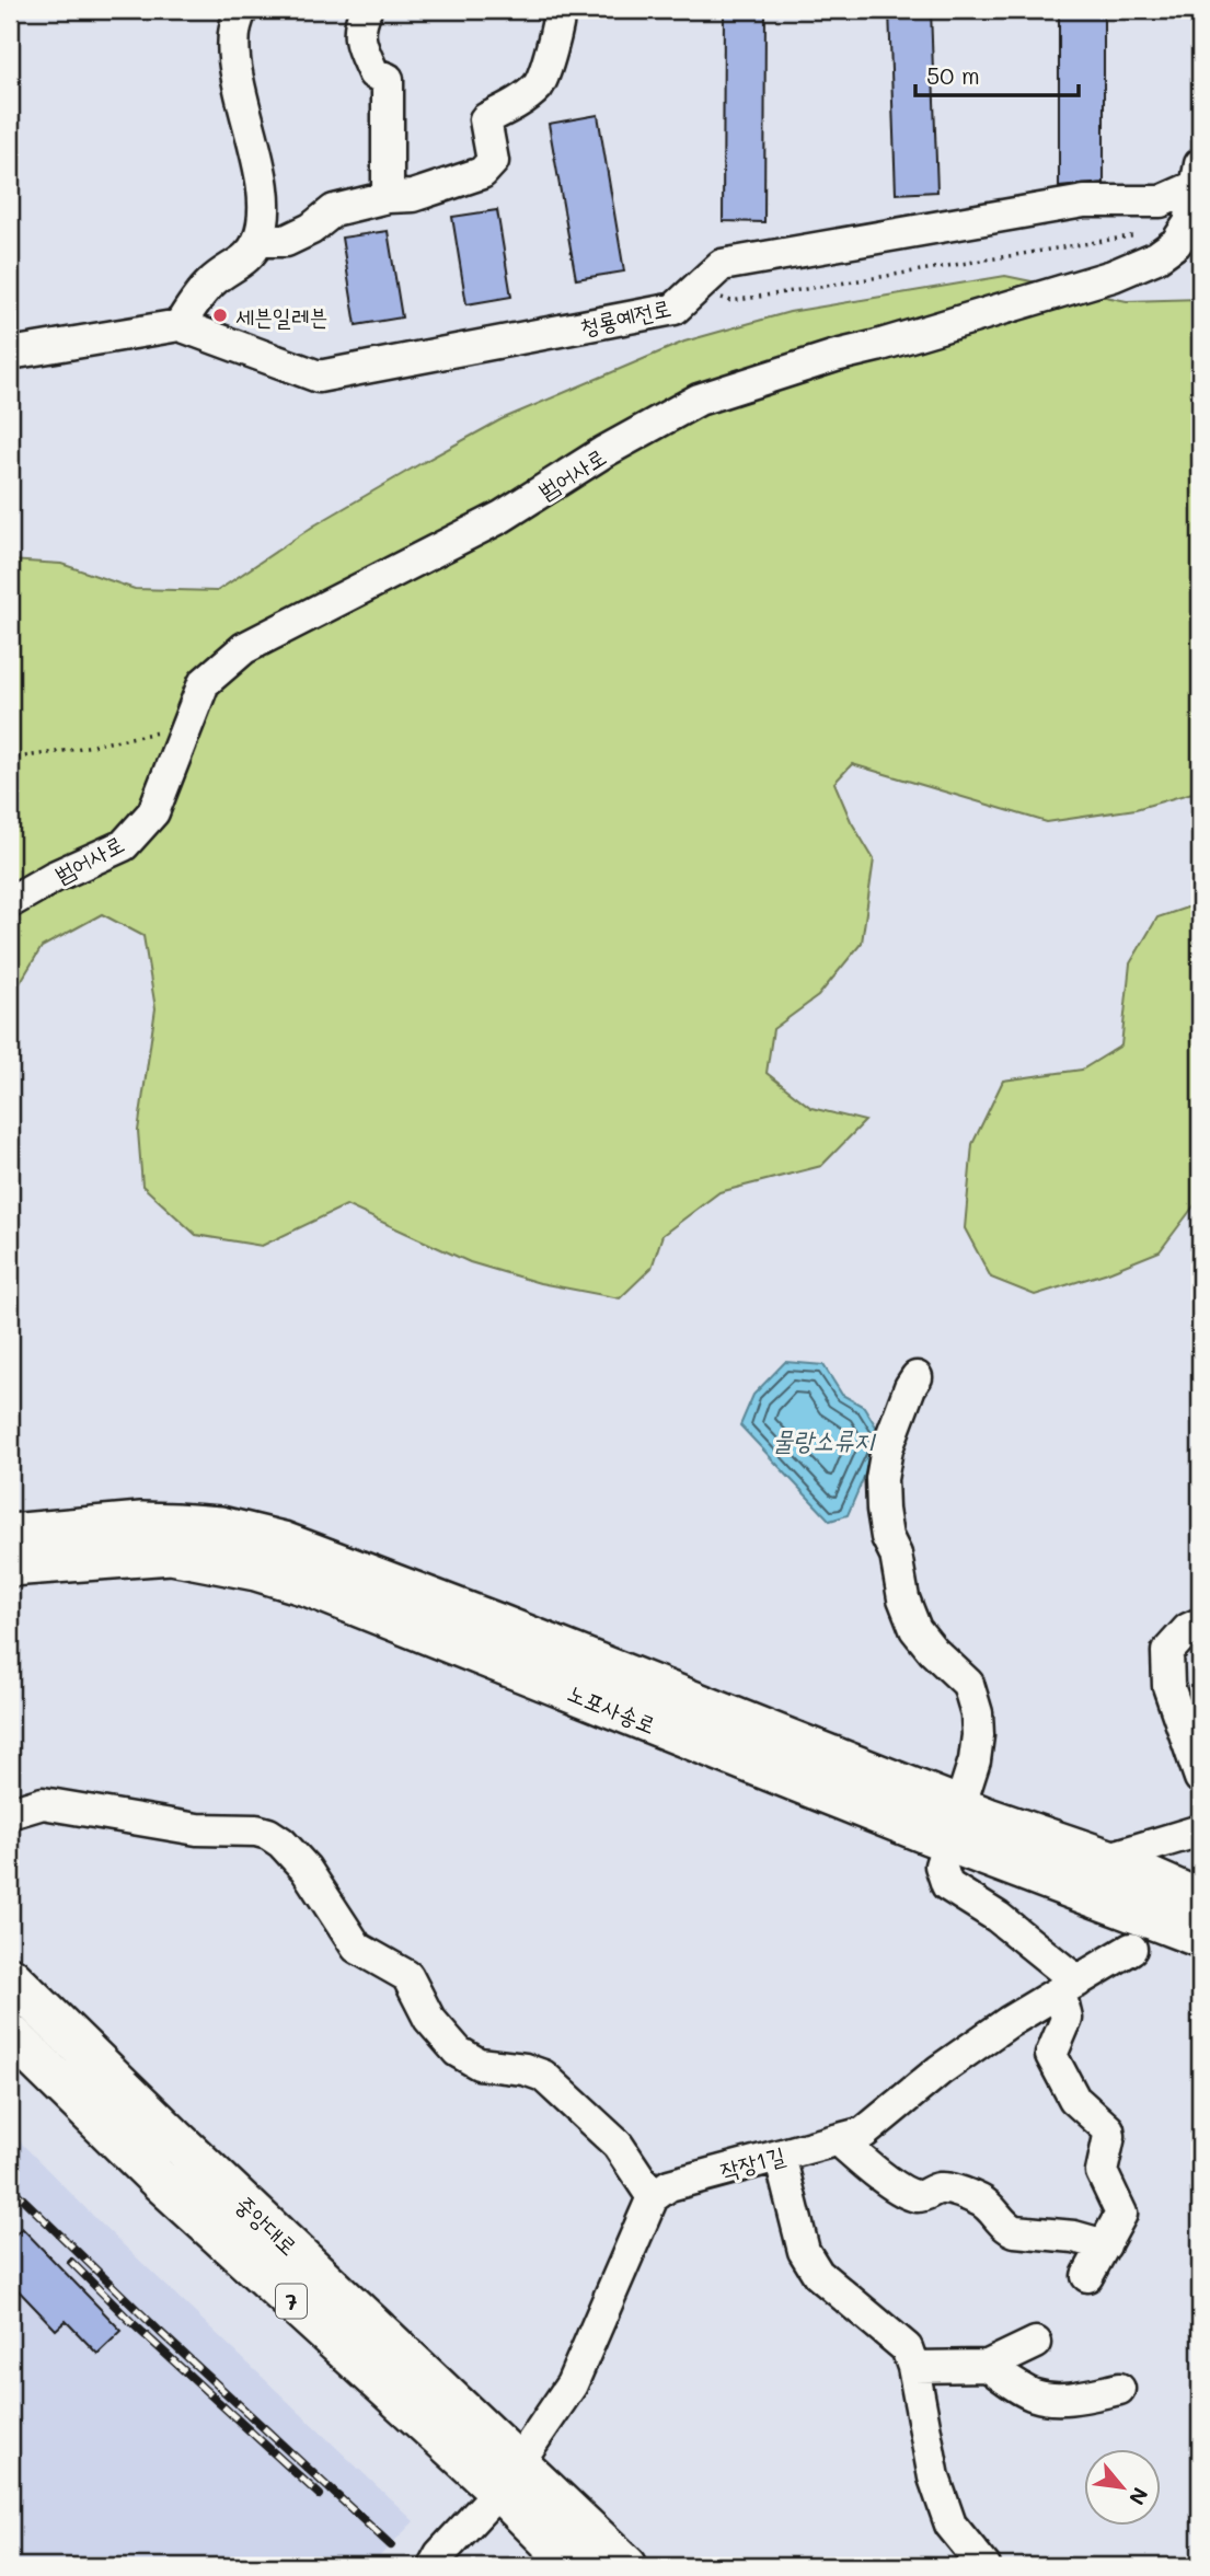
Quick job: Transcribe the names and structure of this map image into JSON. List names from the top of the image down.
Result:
{
  "streets": {
    "main road": ["노포사송로", "중앙대로", "7"],
    "street": ["청룡예전로", "범어사로", "작장1길"]
  },
  "crossings": [
    ["청룡예전로", "범어사로"]
  ],
  "water": ["물랑소류지"],
  "places": ["세븐일레븐"],
  "scale_bar": "50 m",
  "north": "bottom right"
}
